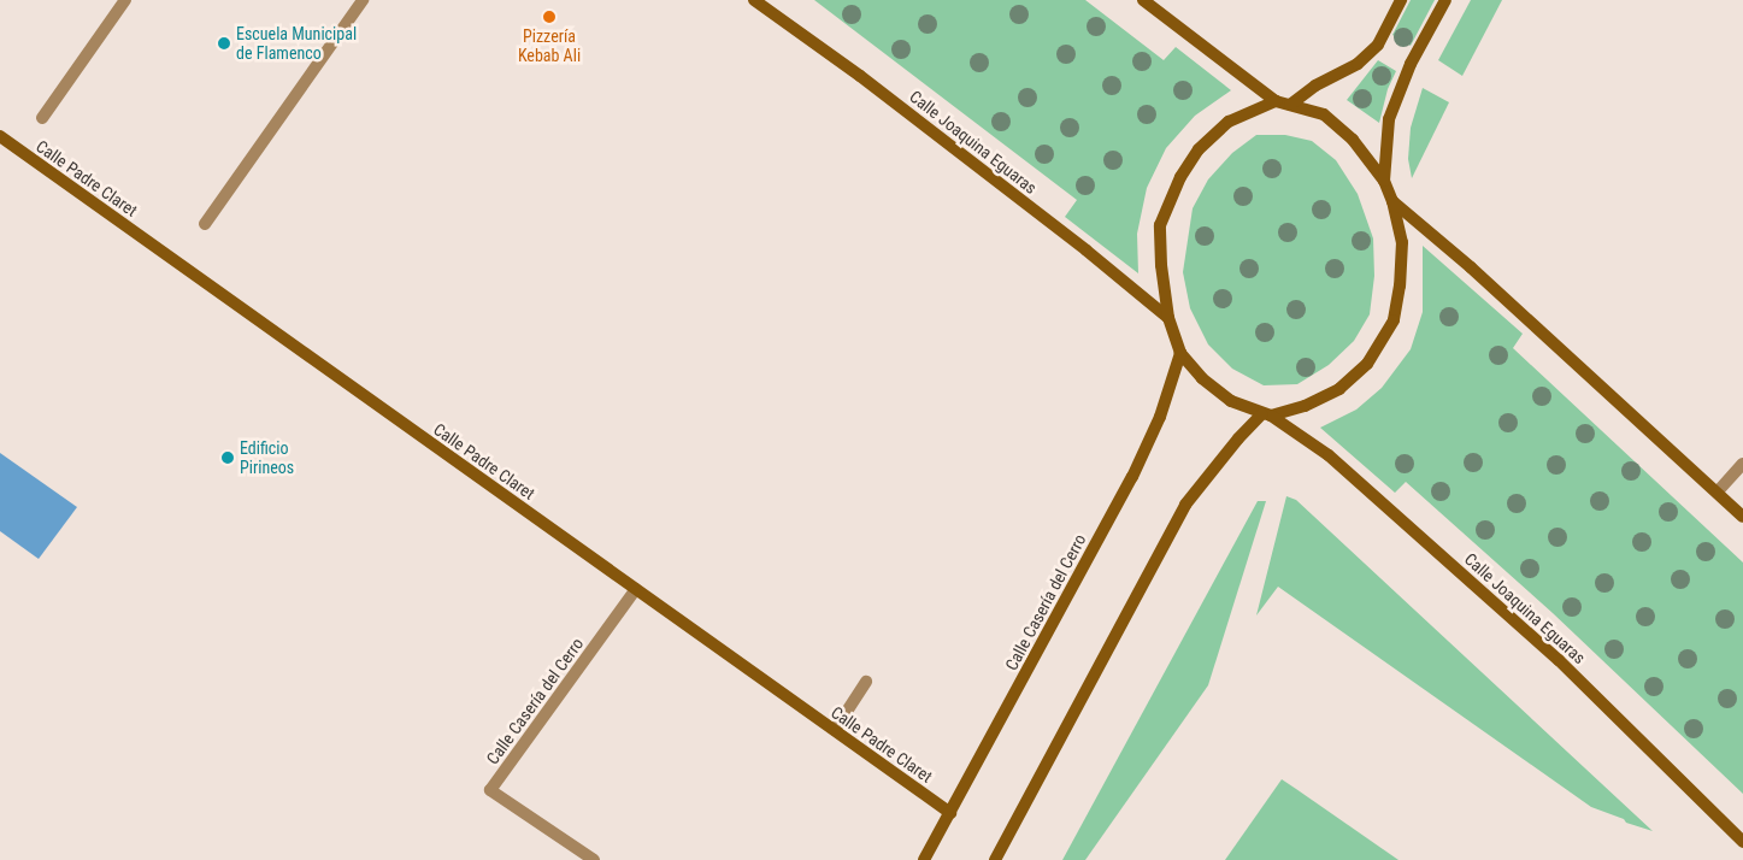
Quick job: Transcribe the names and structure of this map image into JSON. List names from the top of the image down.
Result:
{
  "streets": {
    "main road": ["Calle Joaquina Eguaras", "Calle Padre Claret", "Calle Casería del Cerro"]
  },
  "crossings": [
    ["Calle Joaquina Eguaras", "Calle Casería del Cerro"],
    ["Calle Padre Claret", "Calle Casería del Cerro"]
  ],
  "places": ["Pizzería Kebab Ali", "Escuela Municipal de Flamenco", "Edificio Pirineos"]
}
